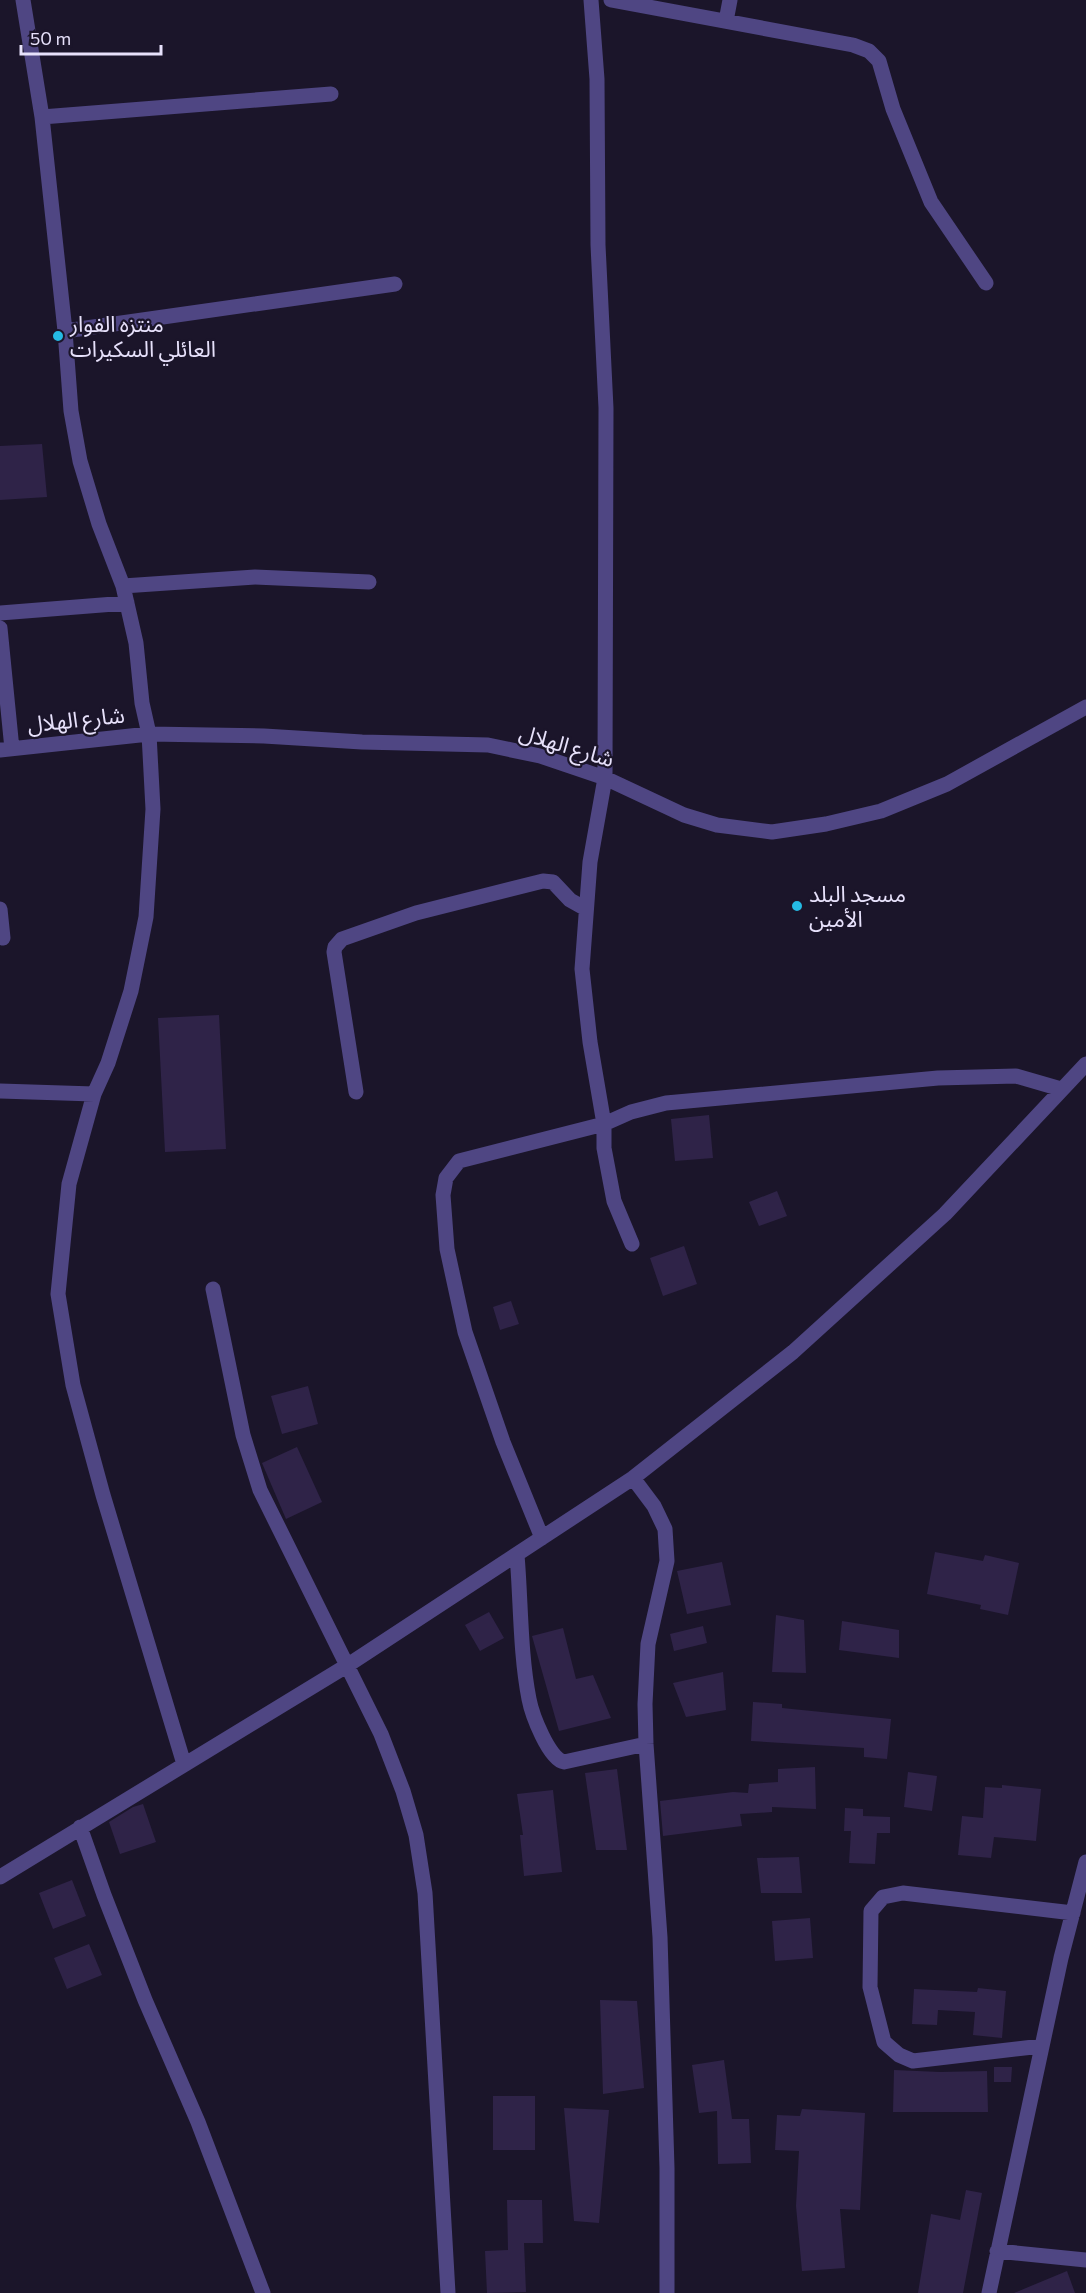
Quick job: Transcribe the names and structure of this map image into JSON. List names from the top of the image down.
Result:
{
  "streets": {
    "street": ["شارع الهلال"]
  },
  "places": ["منتزه الفوار العائلي السكيرات", "مسجد البلد الأمين"],
  "scale_bar": "50 m"
}
